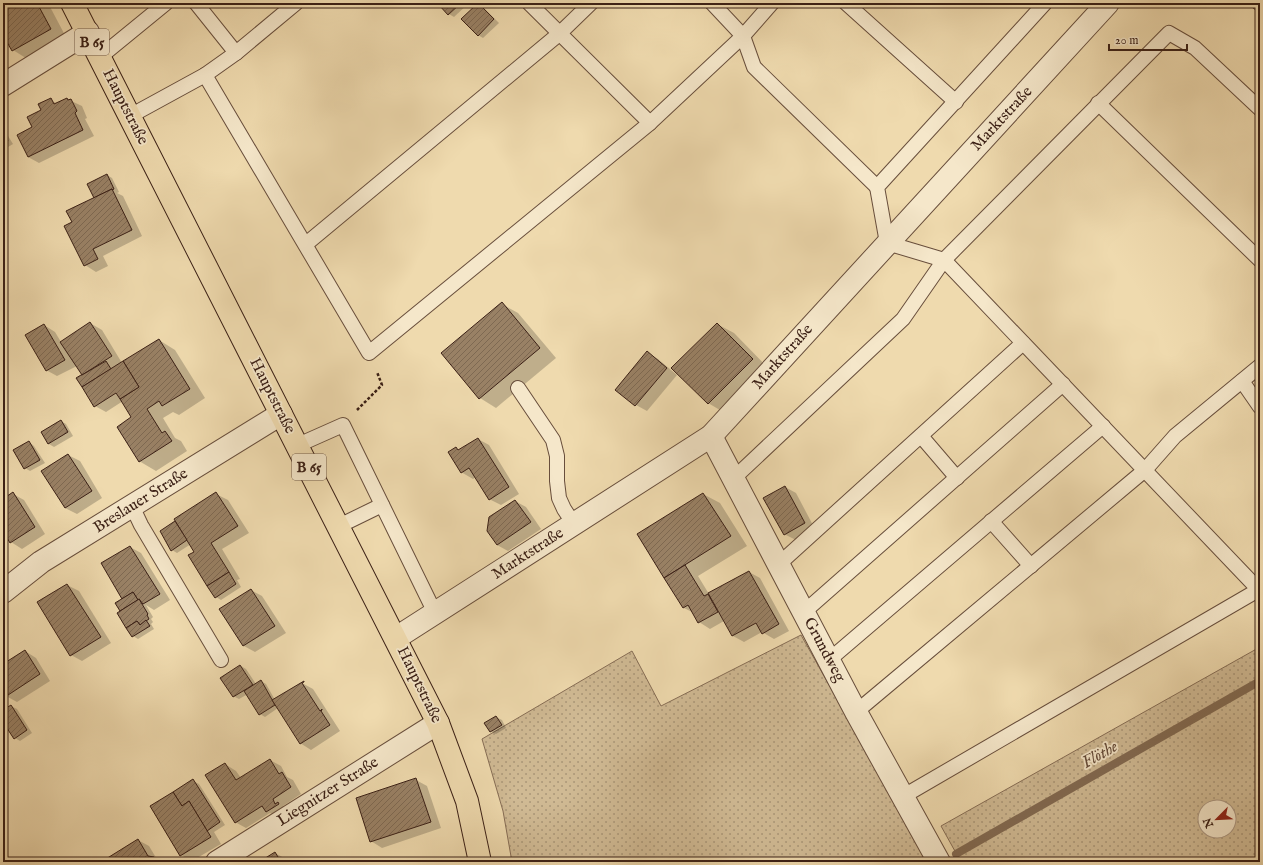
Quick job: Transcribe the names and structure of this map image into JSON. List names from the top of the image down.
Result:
{
  "streets": {
    "main road": ["B 65", "Hauptstraße"],
    "street": [
      "Marktstraße",
      "Breslauer Straße",
      "Grundweg",
      "Liegnitzer Straße"
    ]
  },
  "crossings": [
    ["Hauptstraße", "Marktstraße"],
    ["Hauptstraße", "Breslauer Straße"],
    ["Hauptstraße", "Liegnitzer Straße"],
    ["Marktstraße", "Grundweg"]
  ],
  "water": ["Flöthe"],
  "scale_bar": "20 m",
  "north": "bottom left"
}
